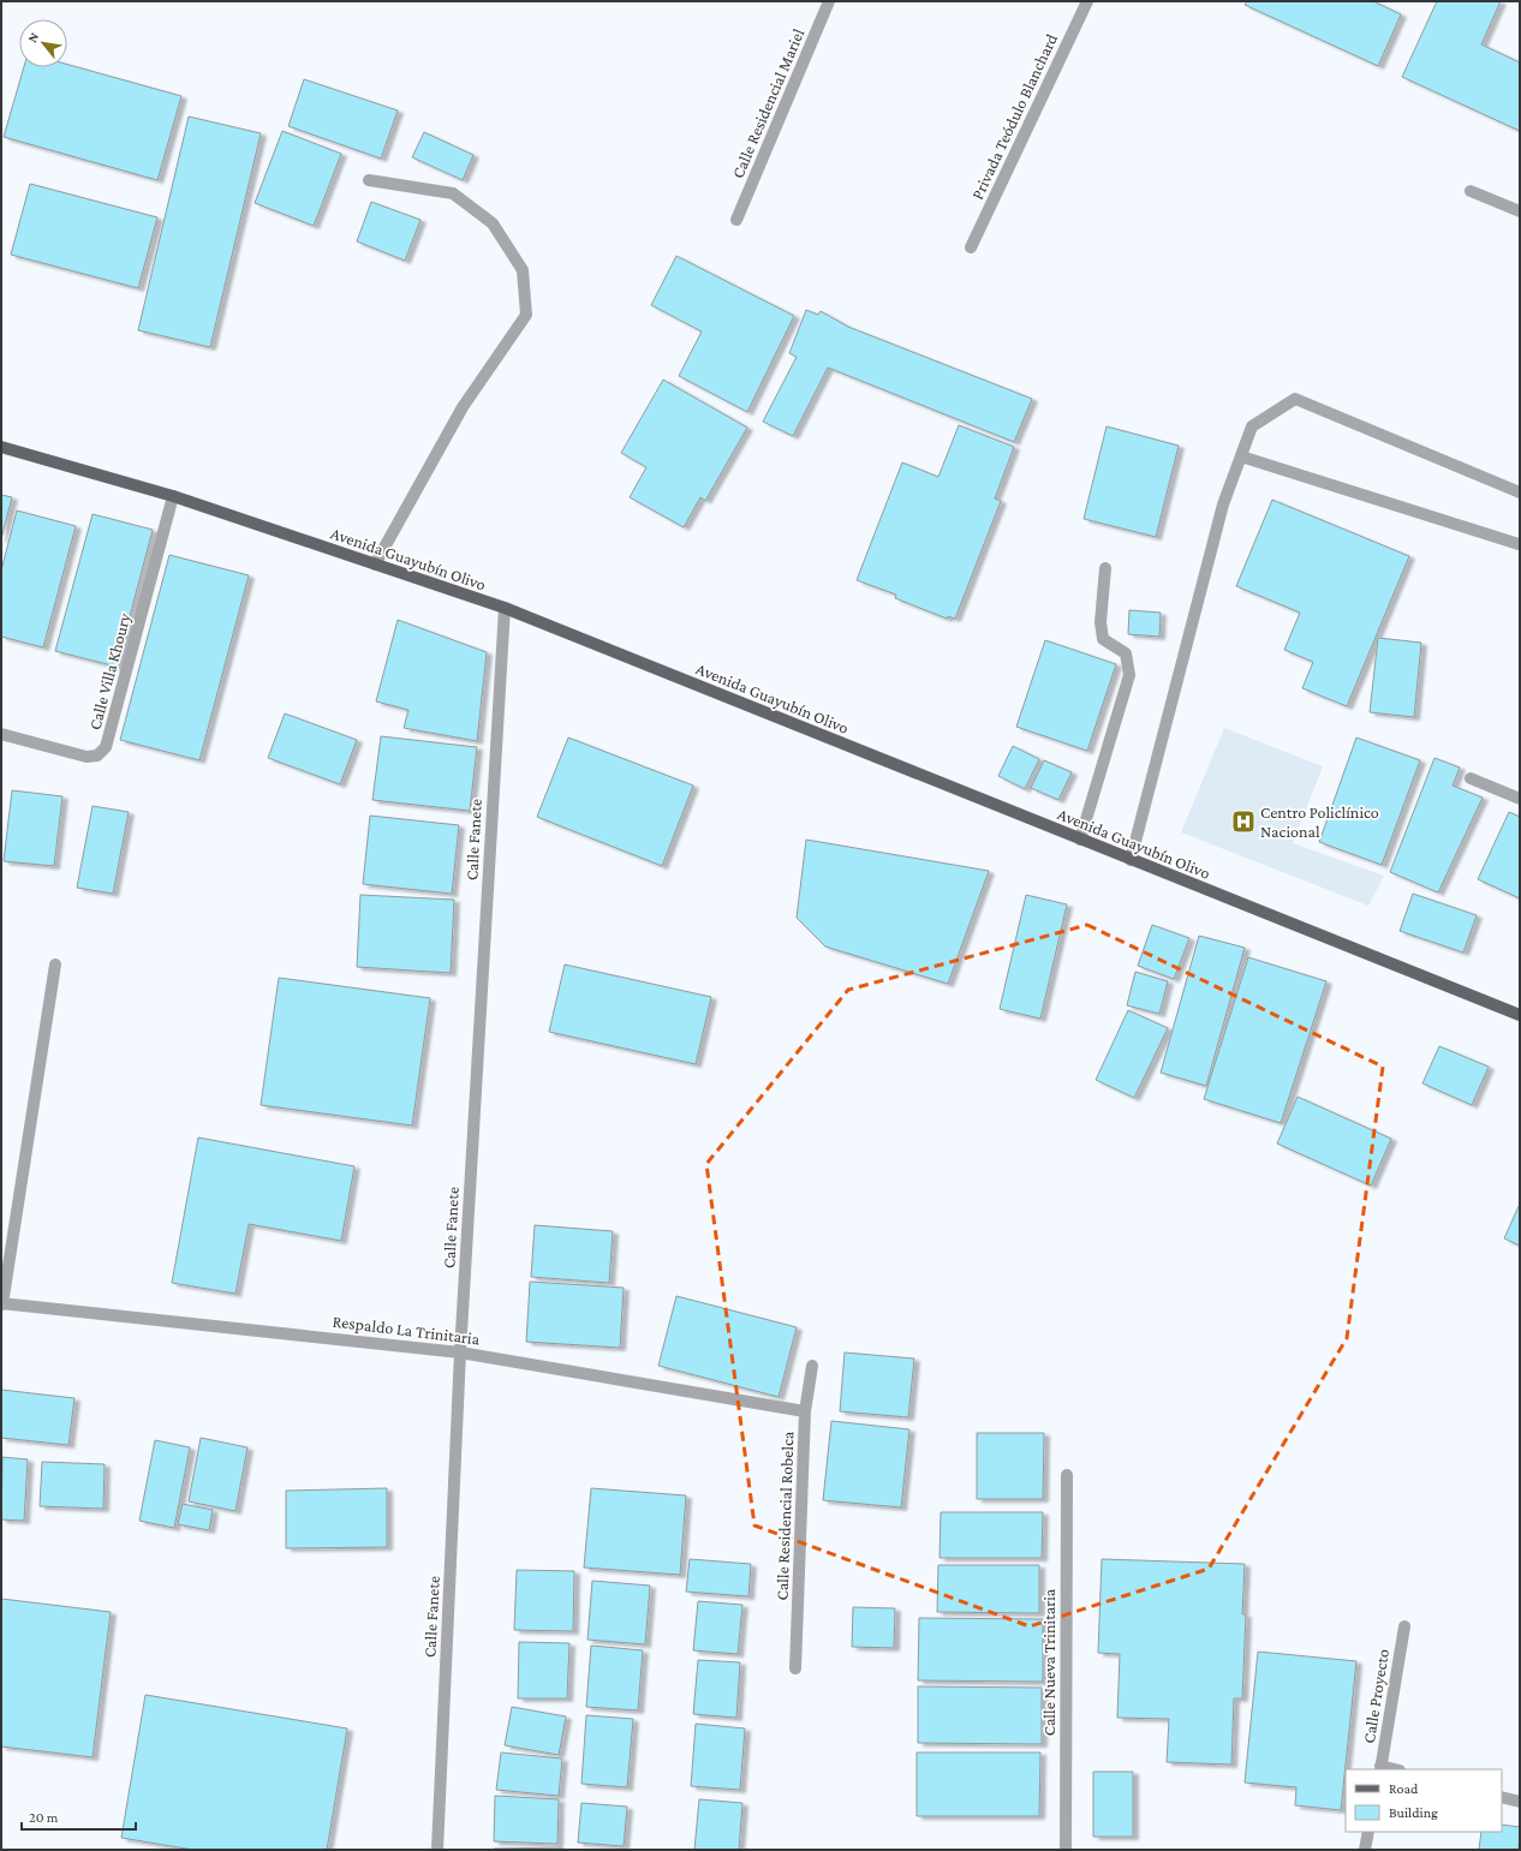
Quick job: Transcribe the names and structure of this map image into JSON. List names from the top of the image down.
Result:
{
  "streets": {
    "main road": ["Avenida Guayubín Olivo"],
    "street": [
      "Calle Residencial Mariel",
      "Privada Teódulo Blanchard",
      "Calle Villa Khoury",
      "Calle Fanete",
      "Respaldo La Trinitaria",
      "Calle Residencial Robelca",
      "Calle Nueva Trinitaria",
      "Calle Proyecto"
    ]
  },
  "crossings": [
    ["Avenida Guayubín Olivo", "Calle Villa Khoury"],
    ["Avenida Guayubín Olivo", "Calle Fanete"],
    ["Calle Fanete", "Respaldo La Trinitaria"],
    ["Respaldo La Trinitaria", "Calle Residencial Robelca"]
  ],
  "places": {
    "hospital": ["Centro Policlínico Nacional"]
  },
  "legend": ["Road", "Building"],
  "scale_bar": "20 m",
  "north": "top left"
}
